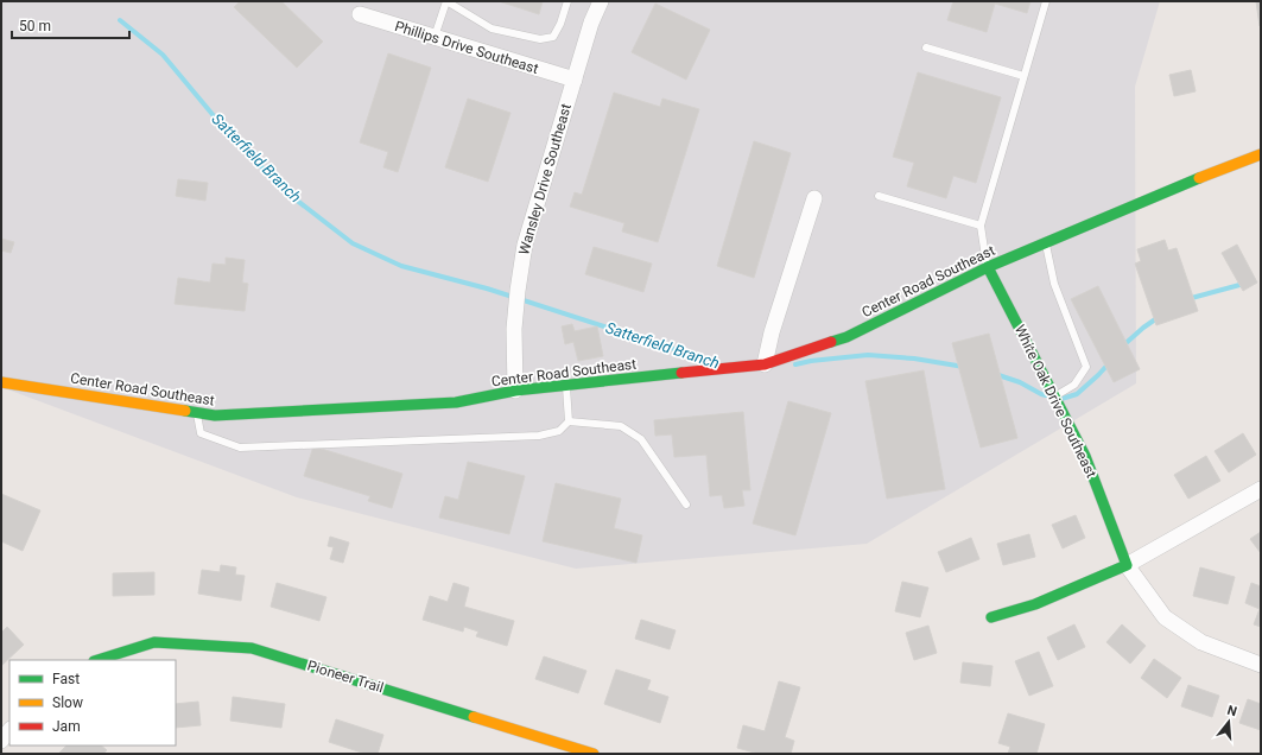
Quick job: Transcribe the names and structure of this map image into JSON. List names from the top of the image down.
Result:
{
  "streets": {
    "street": [
      "Phillips Drive Southeast",
      "Wansley Drive Southeast",
      "Center Road Southeast",
      "White Oak Drive Southeast",
      "Pioneer Trail"
    ]
  },
  "crossings": [
    ["Phillips Drive Southeast", "Wansley Drive Southeast"],
    ["Wansley Drive Southeast", "Center Road Southeast"],
    ["Center Road Southeast", "White Oak Drive Southeast"]
  ],
  "water": ["Satterfield Branch"],
  "legend": ["Fast", "Slow", "Jam"],
  "scale_bar": "50 m",
  "north": "top"
}
